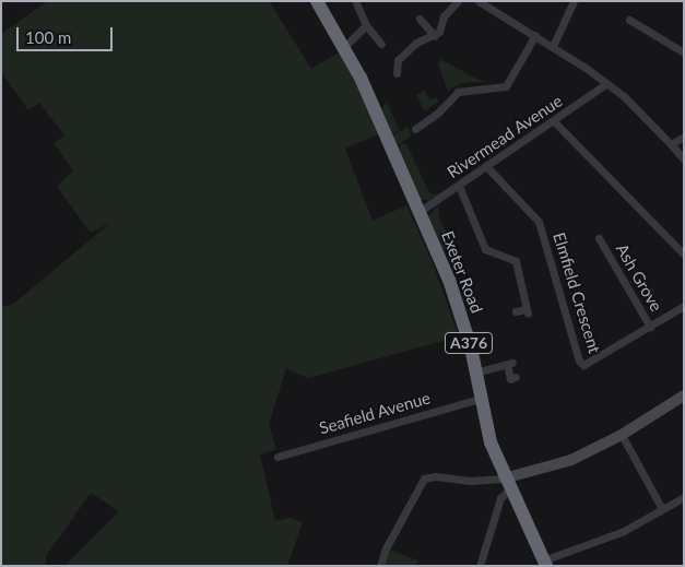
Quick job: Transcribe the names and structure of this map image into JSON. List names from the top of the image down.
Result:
{
  "streets": {
    "highway": ["Exeter Road", "A376"],
    "street": [
      "Rivermead Avenue",
      "Ash Grove",
      "Elmfield Crescent",
      "Seafield Avenue"
    ]
  },
  "crossings": [
    ["Rivermead Avenue", "Exeter Road"],
    ["Rivermead Avenue", "Elmfield Crescent"],
    ["Exeter Road", "Seafield Avenue"],
    ["Ash Grove", "Elmfield Crescent"]
  ],
  "scale_bar": "100 m"
}
